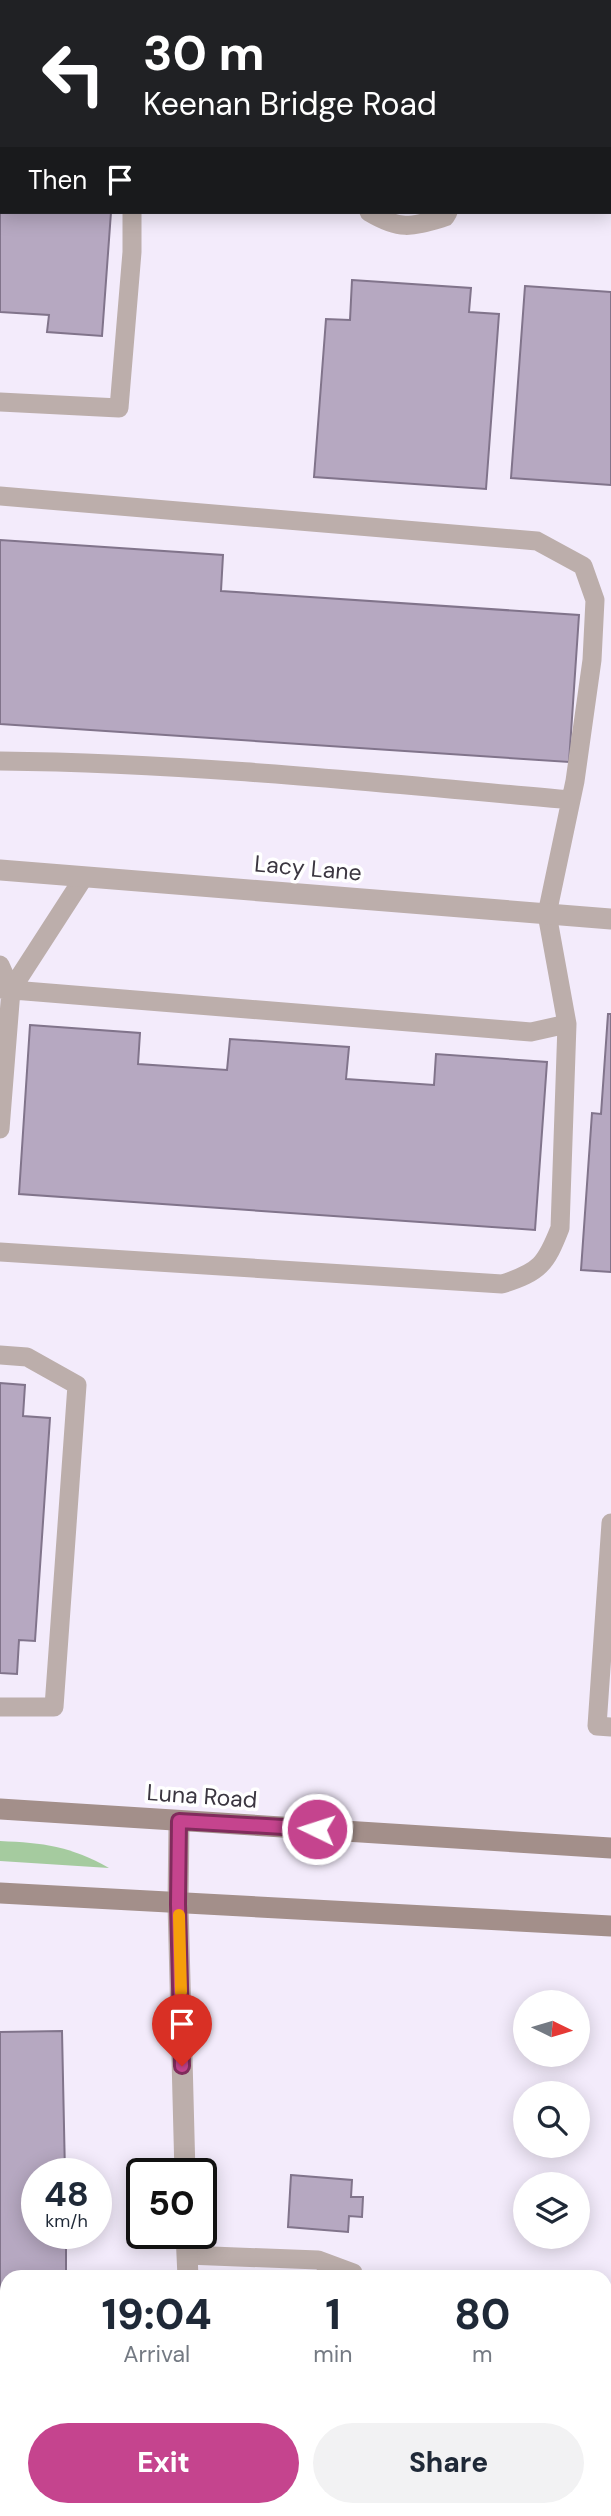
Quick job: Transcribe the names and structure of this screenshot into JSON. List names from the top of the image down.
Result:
{
  "streets": {
    "main road": ["Luna Road"],
    "street": ["Lacy Lane"]
  },
  "north": "right",
  "page": {
    "turn": ["30 m", "Keenan Bridge Road"],
    "then": "Then",
    "speed": "48 km/h",
    "limit": "50",
    "eta": [
      "19:04",
      "Arrival",
      "1",
      "min",
      "80",
      "m"
    ],
    "buttons": ["Exit", "Share"]
  }
}
